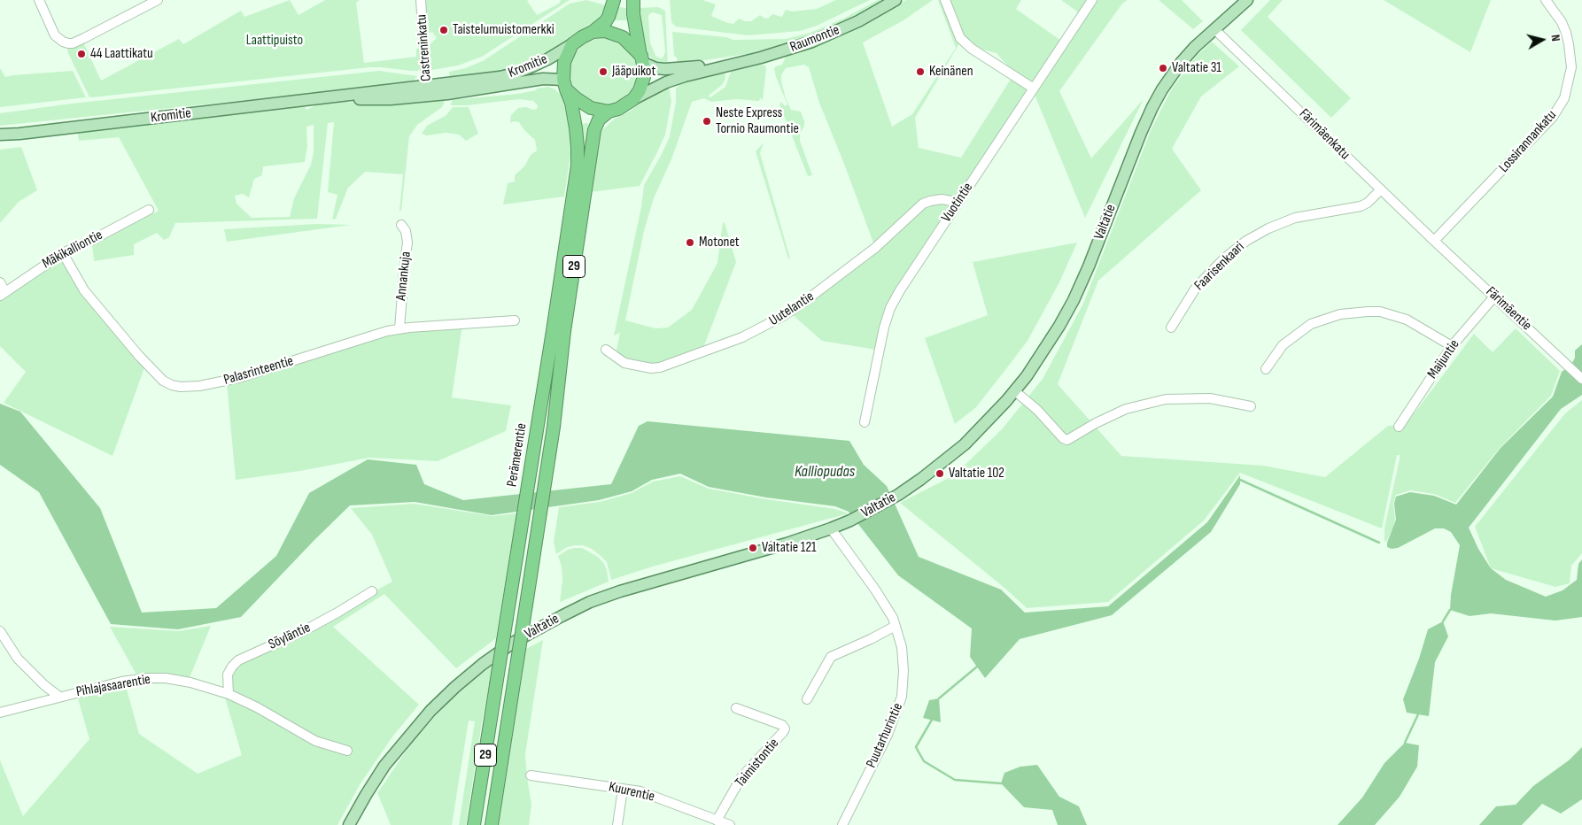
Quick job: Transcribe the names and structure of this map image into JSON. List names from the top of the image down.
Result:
{
  "streets": {
    "highway": ["29", "Perämerentie"],
    "main road": ["Raumontie", "Kromitie", "Valtatie"],
    "street": [
      "Castreninkatu",
      "Färimäenkatu",
      "Lossirannankatu",
      "Vuotintie",
      "Mäkikalliontie",
      "Faarisenkaari",
      "Annankuja",
      "Uutelantie",
      "Färimäentie",
      "Maijuntie",
      "Palasrinteentie",
      "Söyläntie",
      "Pihlajasaarentie",
      "Puutarhurintie",
      "Taimistontie",
      "Kuurentie"
    ]
  },
  "crossings": [
    ["Raumontie", "Kromitie"],
    ["Raumontie", "29"],
    ["Raumontie", "Perämerentie"],
    ["Castreninkatu", "Kromitie"],
    ["Kromitie", "29"],
    ["Kromitie", "Perämerentie"],
    ["Färimäenkatu", "Lossirannankatu"],
    ["Färimäenkatu", "Valtatie"],
    ["Färimäenkatu", "Faarisenkaari"],
    ["Färimäenkatu", "Färimäentie"],
    ["Lossirannankatu", "Färimäentie"],
    ["Vuotintie", "Uutelantie"],
    ["Valtatie", "Puutarhurintie"],
    ["Mäkikalliontie", "Palasrinteentie"],
    ["29", "Perämerentie"],
    ["Annankuja", "Palasrinteentie"],
    ["Färimäentie", "Maijuntie"],
    ["Söyläntie", "Pihlajasaarentie"],
    ["Taimistontie", "Kuurentie"]
  ],
  "water": ["Kalliopudas"],
  "parks": ["Laattipuisto"],
  "places": [
    "Taistelumuistomerkki",
    "44 Laattikatu",
    "Valtatie 31",
    "Jääpuikot",
    "Keinänen",
    "Neste Express Tornio Raumontie",
    "Motonet",
    "Valtatie 102",
    "Valtatie 121"
  ],
  "north": "right"
}
